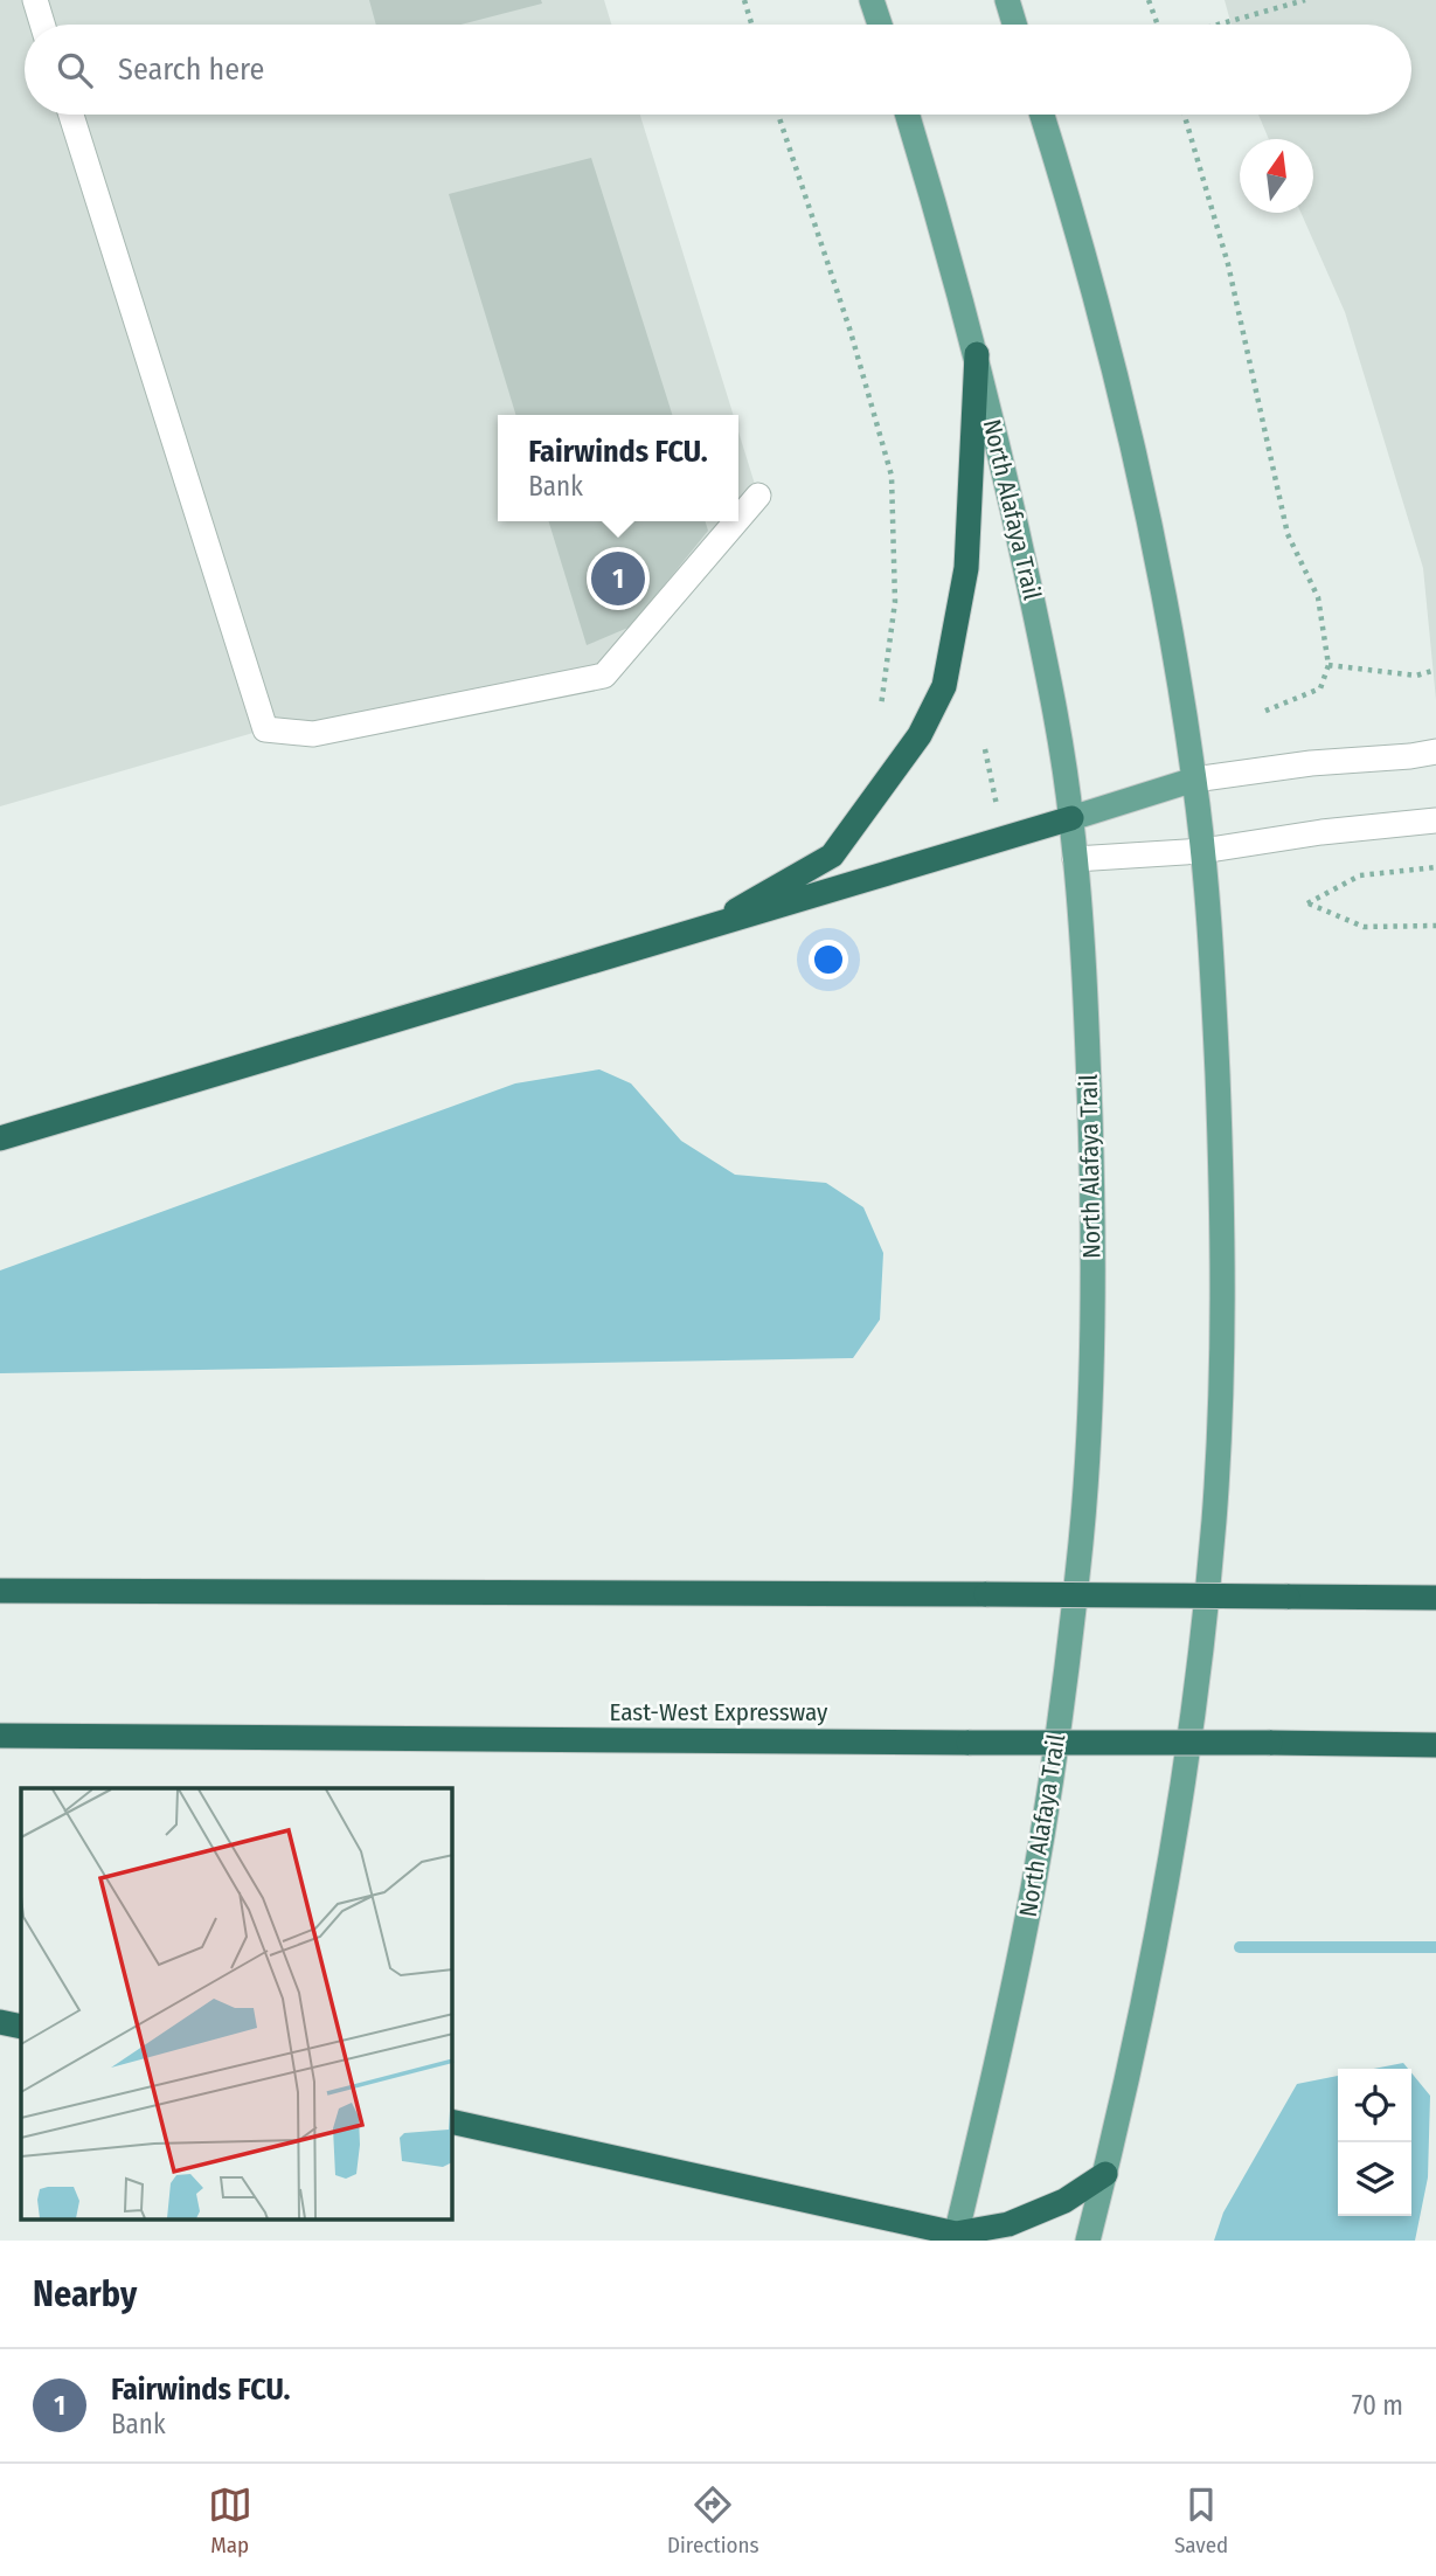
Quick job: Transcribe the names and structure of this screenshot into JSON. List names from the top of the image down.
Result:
{
  "streets": {
    "highway": ["East-West Expressway"],
    "main road": ["North Alafaya Trail"]
  },
  "north": "top",
  "page": {
    "search": "Search here",
    "popup": ["Fairwinds FCU.", "Bank"],
    "pins": "1",
    "heading": "Nearby",
    "list": [
      {
        "mark": "1",
        "name": "Fairwinds FCU.",
        "note": "Bank",
        "value": "70 m"
      }
    ],
    "nav": ["Map", "Directions", "Saved"]
  }
}
